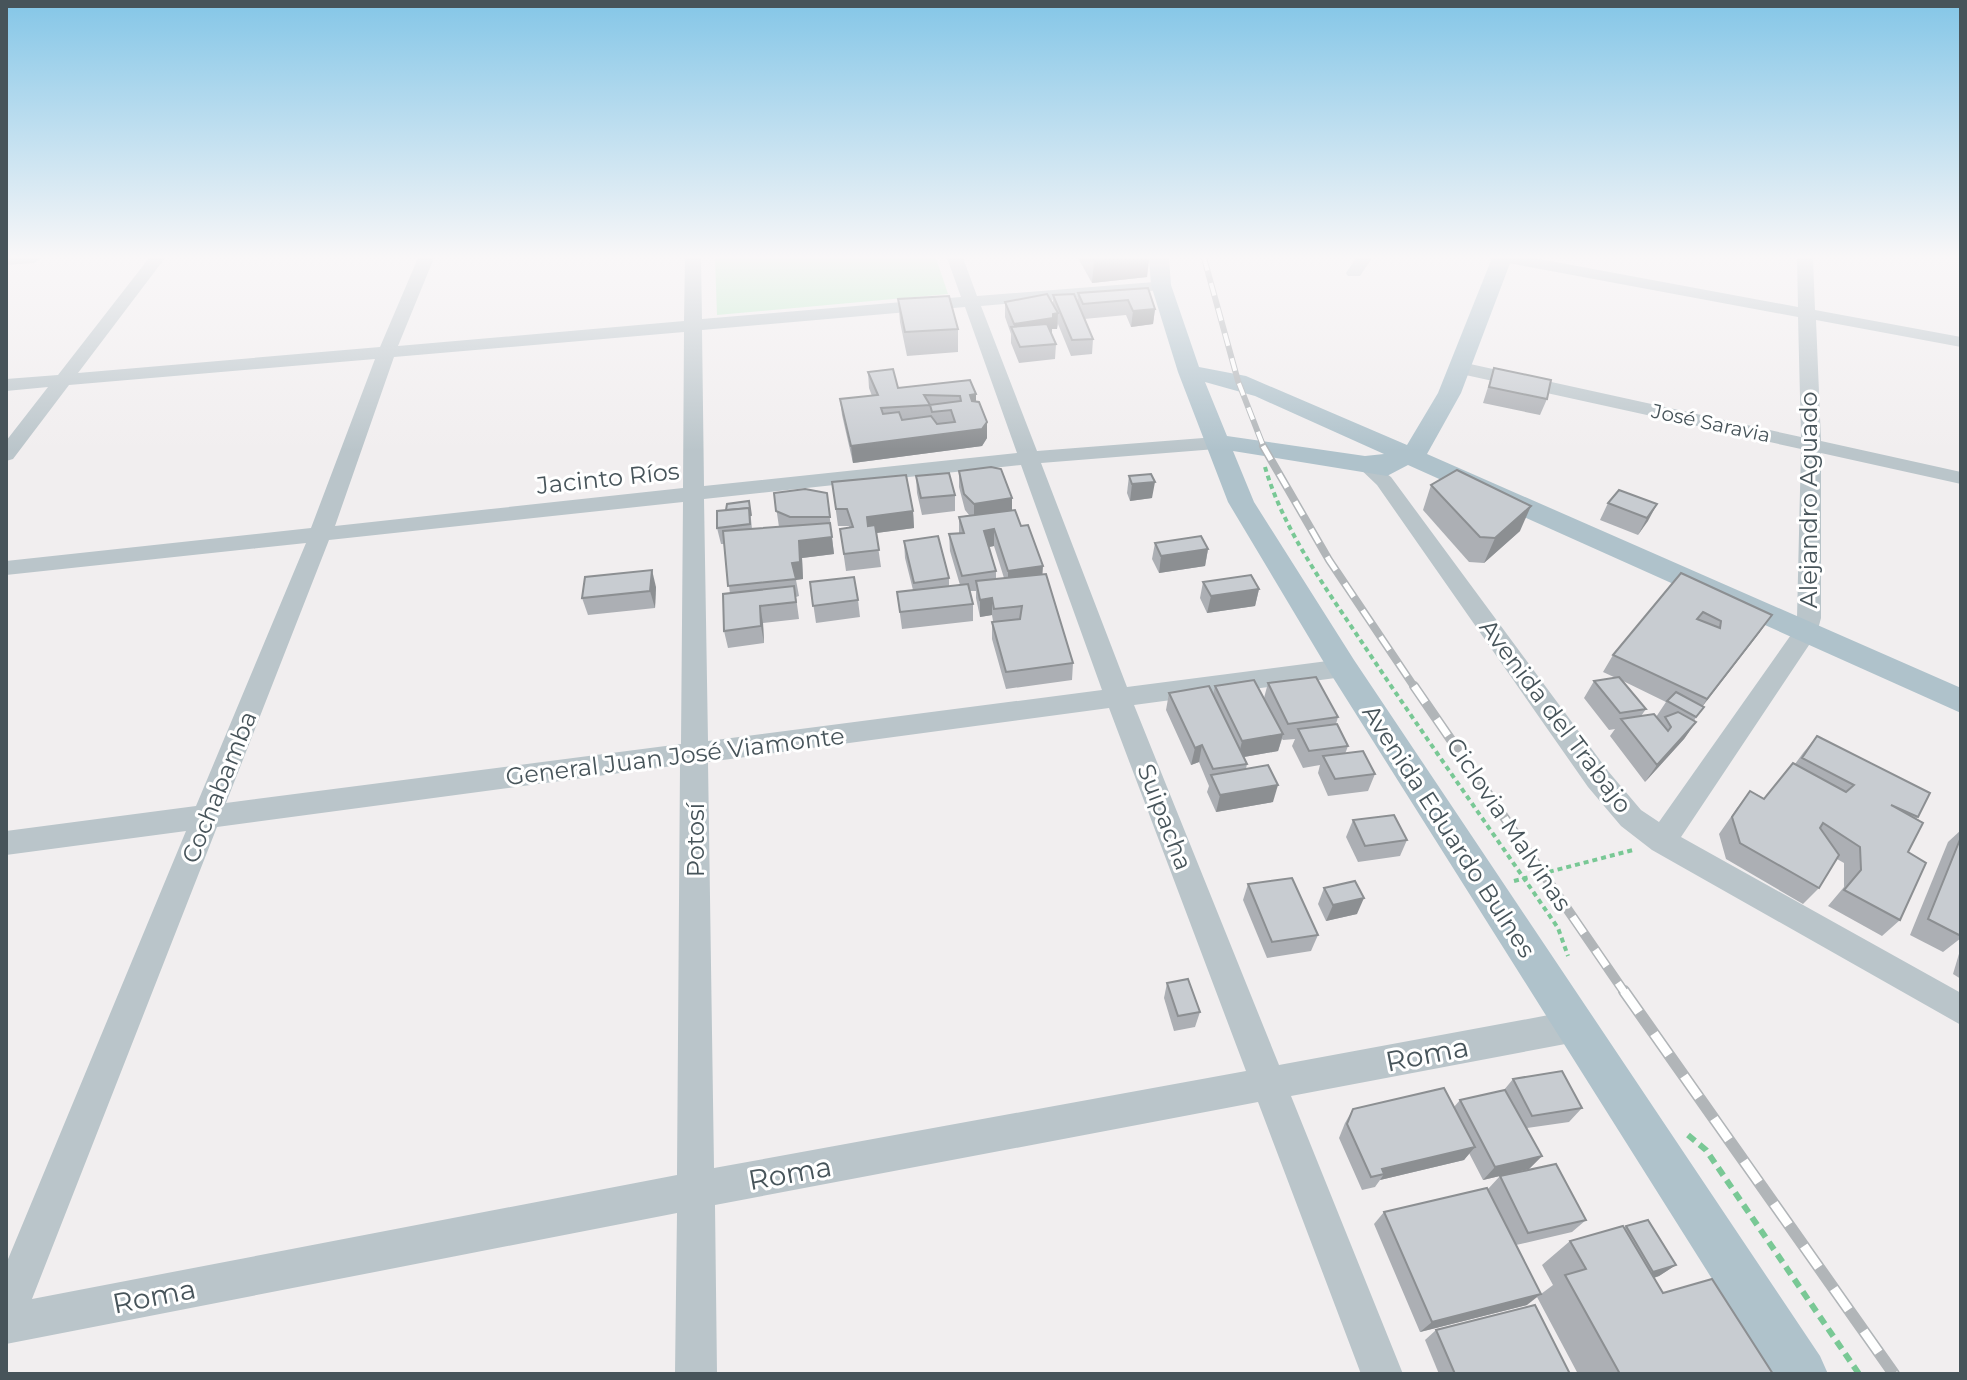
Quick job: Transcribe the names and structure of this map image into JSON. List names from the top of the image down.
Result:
{
  "streets": {
    "main road": ["Avenida Eduardo Bulnes"],
    "street": [
      "José Saravia",
      "Jacinto Ríos",
      "Alejandro Aguado",
      "Avenida del Trabajo",
      "General Juan José Viamonte",
      "Cochabamba",
      "Suipacha",
      "Potosí",
      "Roma"
    ],
    "path": ["Ciclovia Malvinas"]
  },
  "crossings": [
    ["José Saravia", "Alejandro Aguado"],
    ["Jacinto Ríos", "Cochabamba"],
    ["Jacinto Ríos", "Suipacha"],
    ["Jacinto Ríos", "Avenida Eduardo Bulnes"],
    ["Jacinto Ríos", "Potosí"],
    ["Alejandro Aguado", "Avenida del Trabajo"],
    ["General Juan José Viamonte", "Cochabamba"],
    ["General Juan José Viamonte", "Suipacha"],
    ["General Juan José Viamonte", "Avenida Eduardo Bulnes"],
    ["General Juan José Viamonte", "Potosí"],
    ["Suipacha", "Roma"],
    ["Avenida Eduardo Bulnes", "Roma"],
    ["Potosí", "Roma"]
  ]
}
